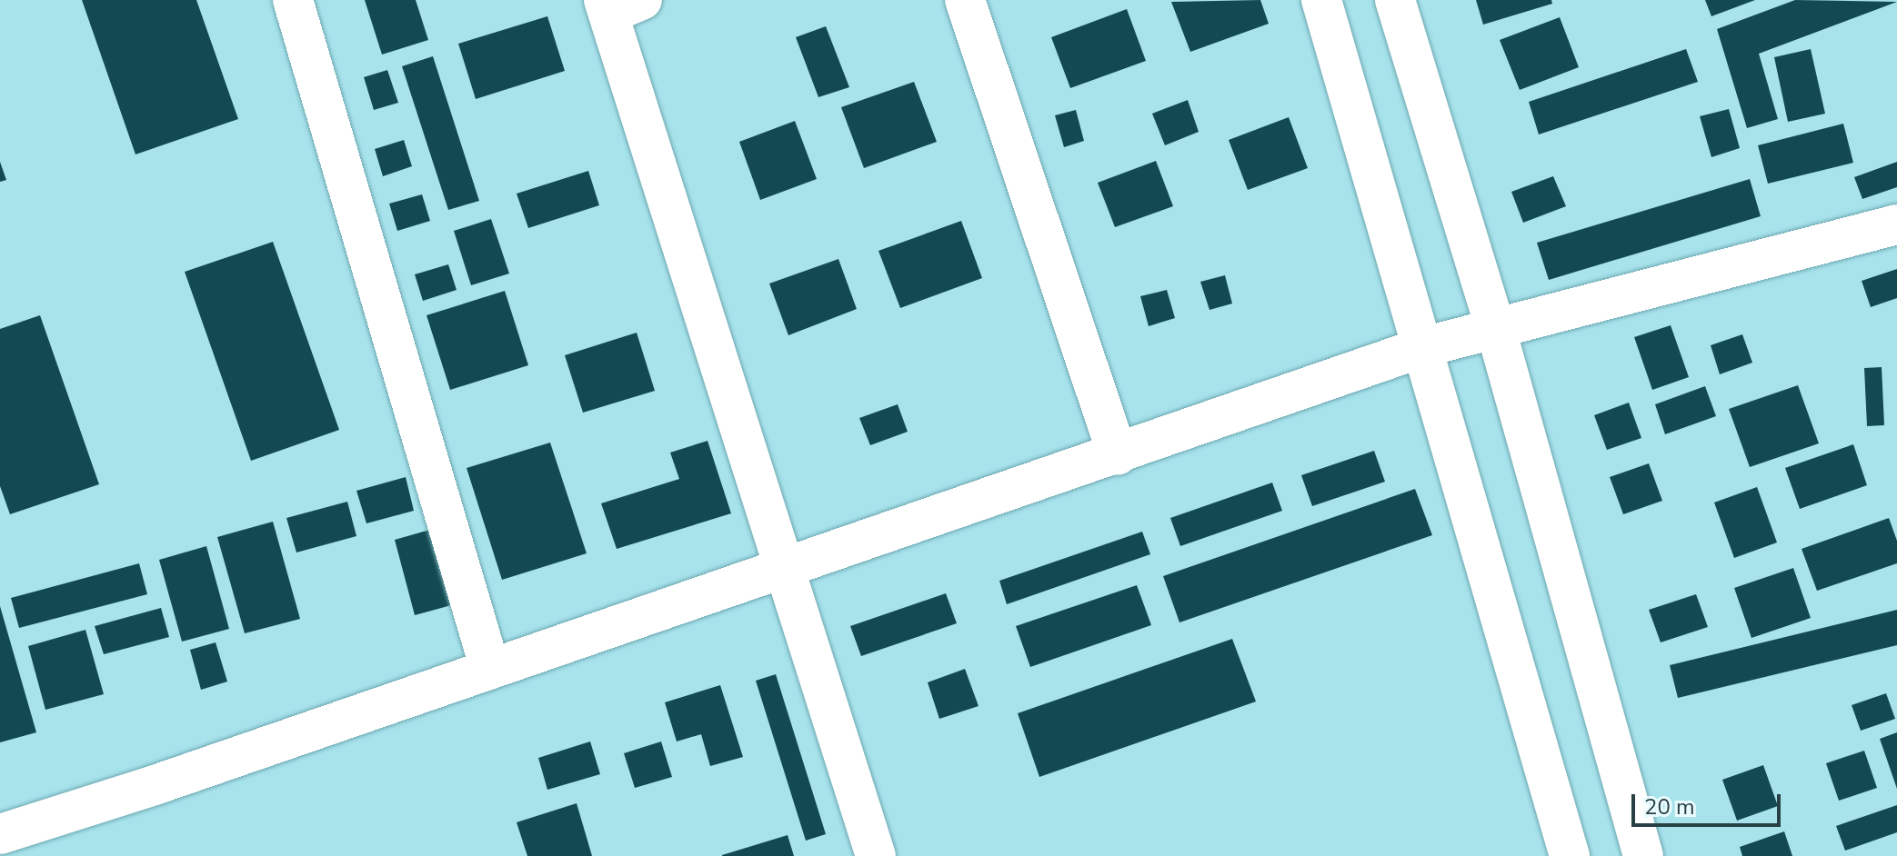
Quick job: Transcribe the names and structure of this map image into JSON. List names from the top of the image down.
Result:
{
  "scale_bar": "20 m"
}
